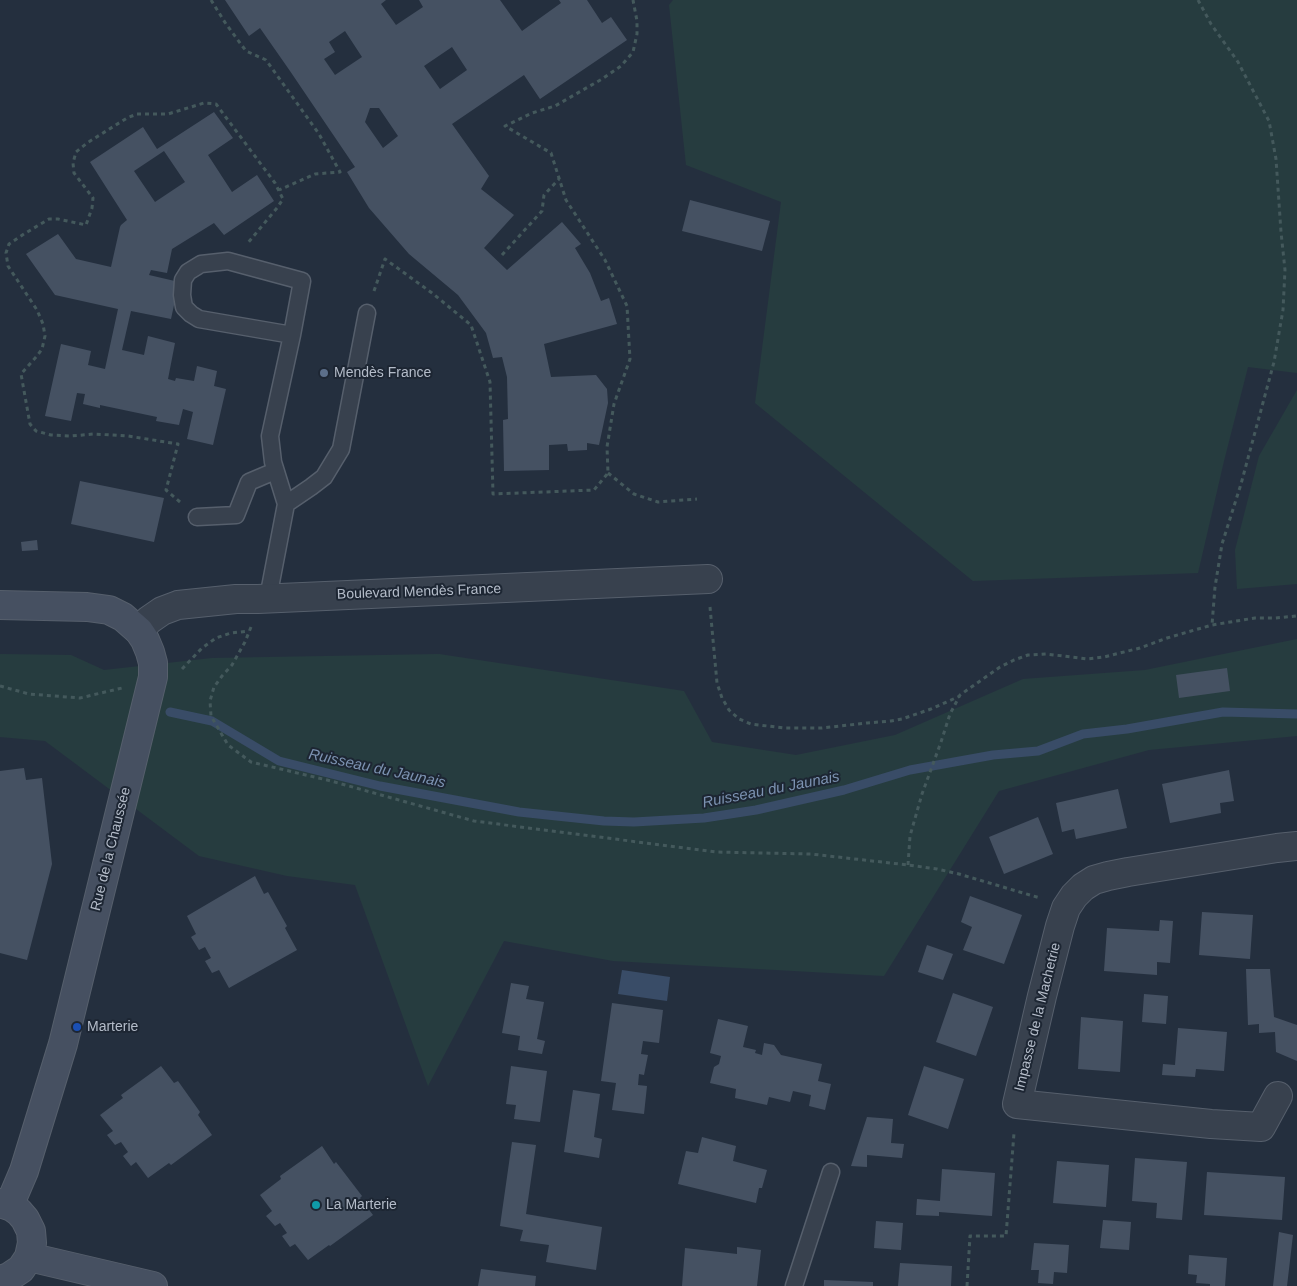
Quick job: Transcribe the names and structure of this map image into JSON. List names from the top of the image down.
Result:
{
  "streets": {
    "street": ["Boulevard Mendès France", "Rue de la Chaussée", "Impasse de la Machetrie"]
  },
  "crossings": [
    ["Boulevard Mendès France", "Rue de la Chaussée"]
  ],
  "water": ["Ruisseau du Jaunais"],
  "places": ["Mendès France", "Marterie", "La Marterie"]
}
